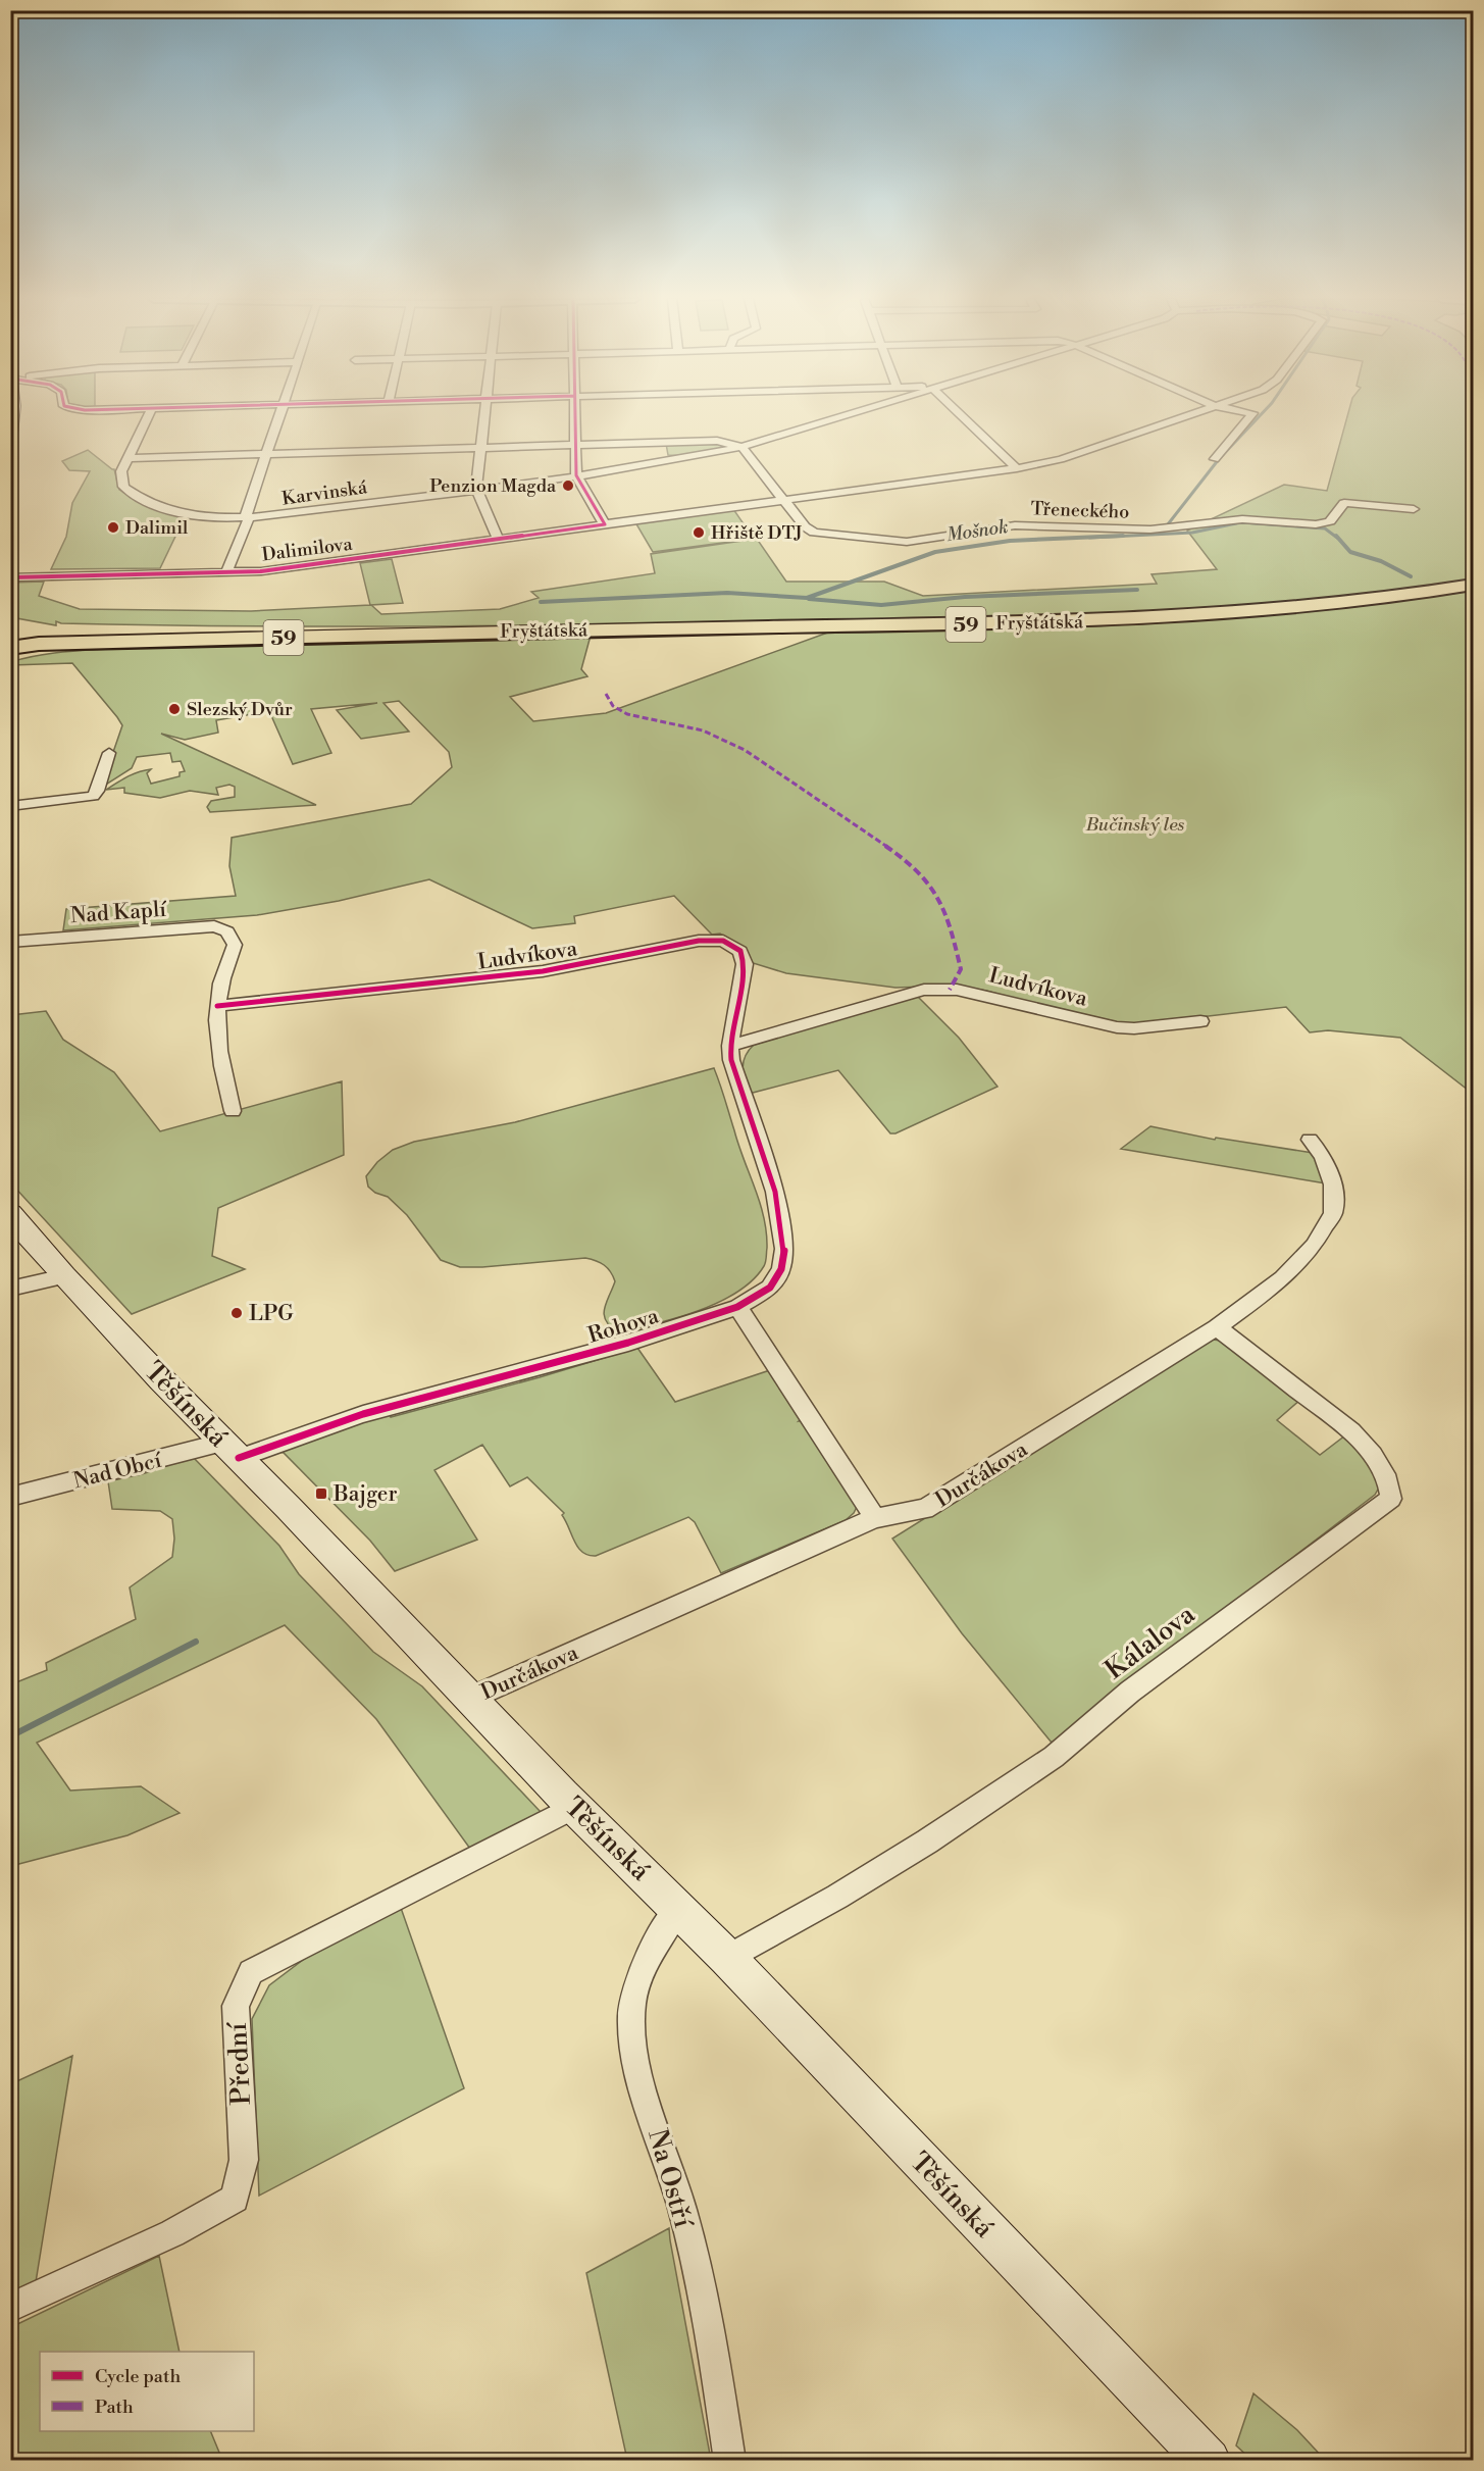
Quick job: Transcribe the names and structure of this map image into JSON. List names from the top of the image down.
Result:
{
  "streets": {
    "main road": ["Fryštátská", "59", "Těšínská"],
    "street": [
      "Karvinská",
      "Třeneckého",
      "Dalimilova",
      "Nad Kaplí",
      "Ludvíkova",
      "Rohova",
      "Nad Obcí",
      "Durčákova",
      "Kálalova",
      "Přední",
      "Na Ostří"
    ]
  },
  "crossings": [
    ["Karvinská", "Třeneckého"],
    ["Třeneckého", "Dalimilova"],
    ["Nad Kaplí", "Ludvíkova"],
    ["Ludvíkova", "Rohova"],
    ["Rohova", "Těšínská"],
    ["Rohova", "Nad Obcí"],
    ["Těšínská", "Nad Obcí"],
    ["Těšínská", "Durčákova"],
    ["Těšínská", "Kálalova"],
    ["Těšínská", "Přední"],
    ["Těšínská", "Na Ostří"],
    ["Durčákova", "Kálalova"]
  ],
  "water": ["Mošnok"],
  "parks": ["Bučinský les"],
  "places": {
    "other": [
      "Penzion Magda",
      "Dalimil",
      "Hřiště DTJ",
      "Slezský Dvůr",
      "LPG"
    ],
    "transit": ["Bajger"]
  },
  "legend": ["Cycle path", "Path"]
}
